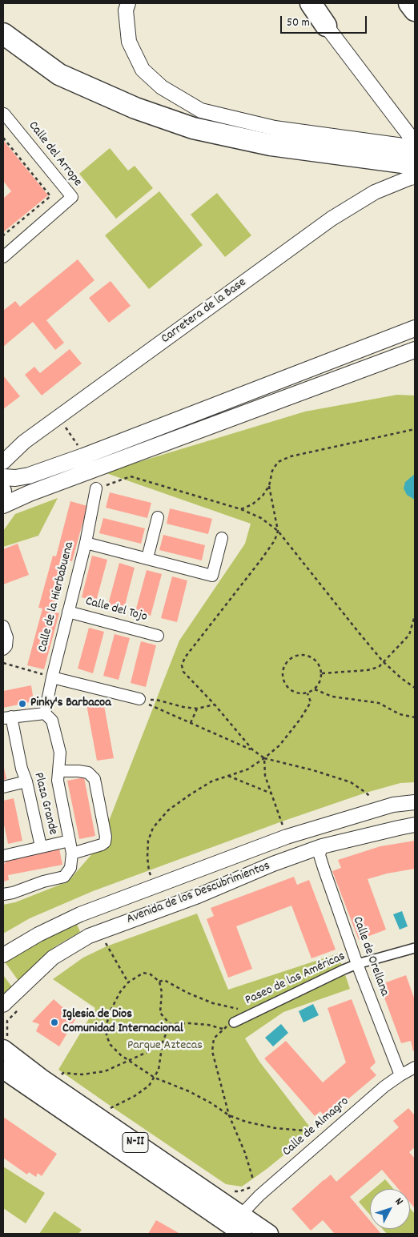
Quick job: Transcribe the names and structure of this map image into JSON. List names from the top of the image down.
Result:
{
  "streets": {
    "main road": ["N-II"],
    "street": [
      "Calle del Arrope",
      "Carretera de la Base",
      "Calle de la Hierbabuena",
      "Calle del Tojo",
      "Plaza Grande",
      "Avenida de los Descubrimientos",
      "Calle de Orellana",
      "Paseo de las Américas",
      "Calle de Almagro"
    ]
  },
  "crossings": [
    ["Calle de la Hierbabuena", "Calle del Tojo"],
    ["Calle de la Hierbabuena", "Plaza Grande"],
    ["Avenida de los Descubrimientos", "Calle de Orellana"],
    ["Calle de Orellana", "Paseo de las Américas"],
    ["Calle de Orellana", "Calle de Almagro"],
    ["Calle de Almagro", "N-II"]
  ],
  "parks": ["Parque Aztecas"],
  "places": ["Pinky's Barbacoa", "Iglesia de Dios Comunidad Internacional"],
  "scale_bar": "50 m",
  "north": "top right"
}
